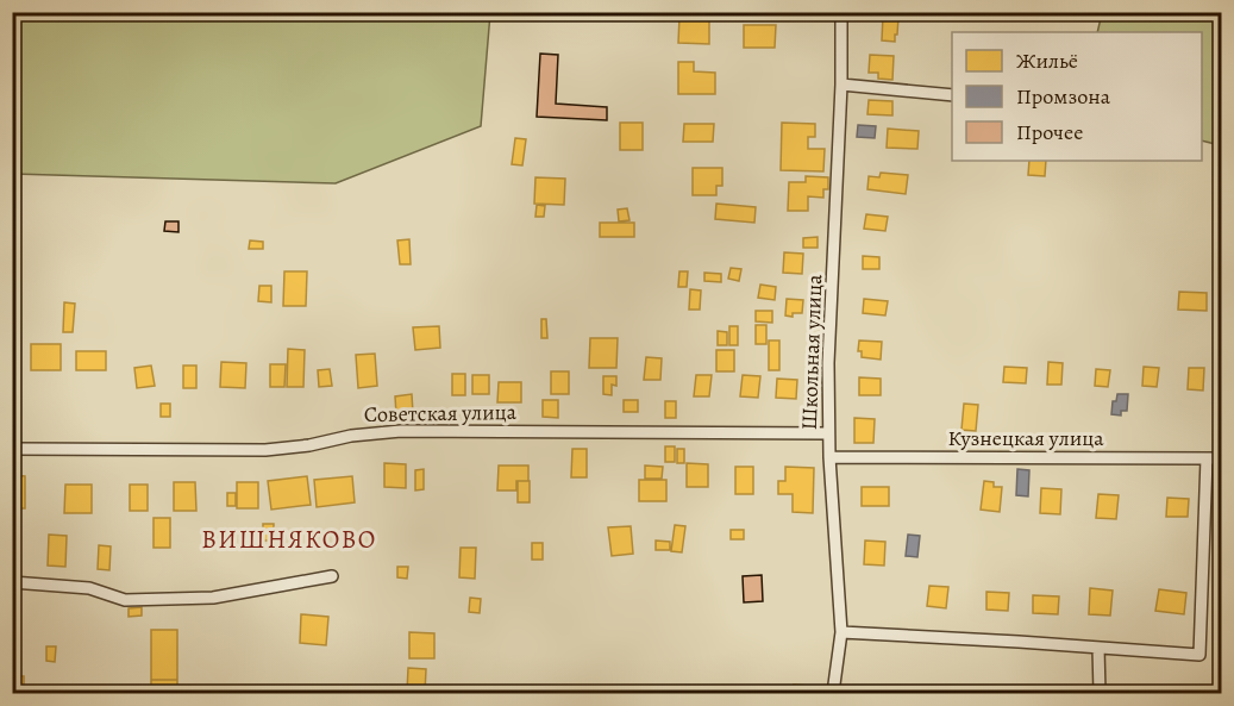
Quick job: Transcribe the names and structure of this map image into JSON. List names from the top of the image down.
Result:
{
  "streets": {
    "street": ["Школьная улица", "Советская улица", "Кузнецкая улица"]
  },
  "crossings": [
    ["Школьная улица", "Советская улица"],
    ["Школьная улица", "Кузнецкая улица"]
  ],
  "districts": ["ВИШНЯКОВО"],
  "legend": ["Жильё", "Промзона", "Прочее"]
}
